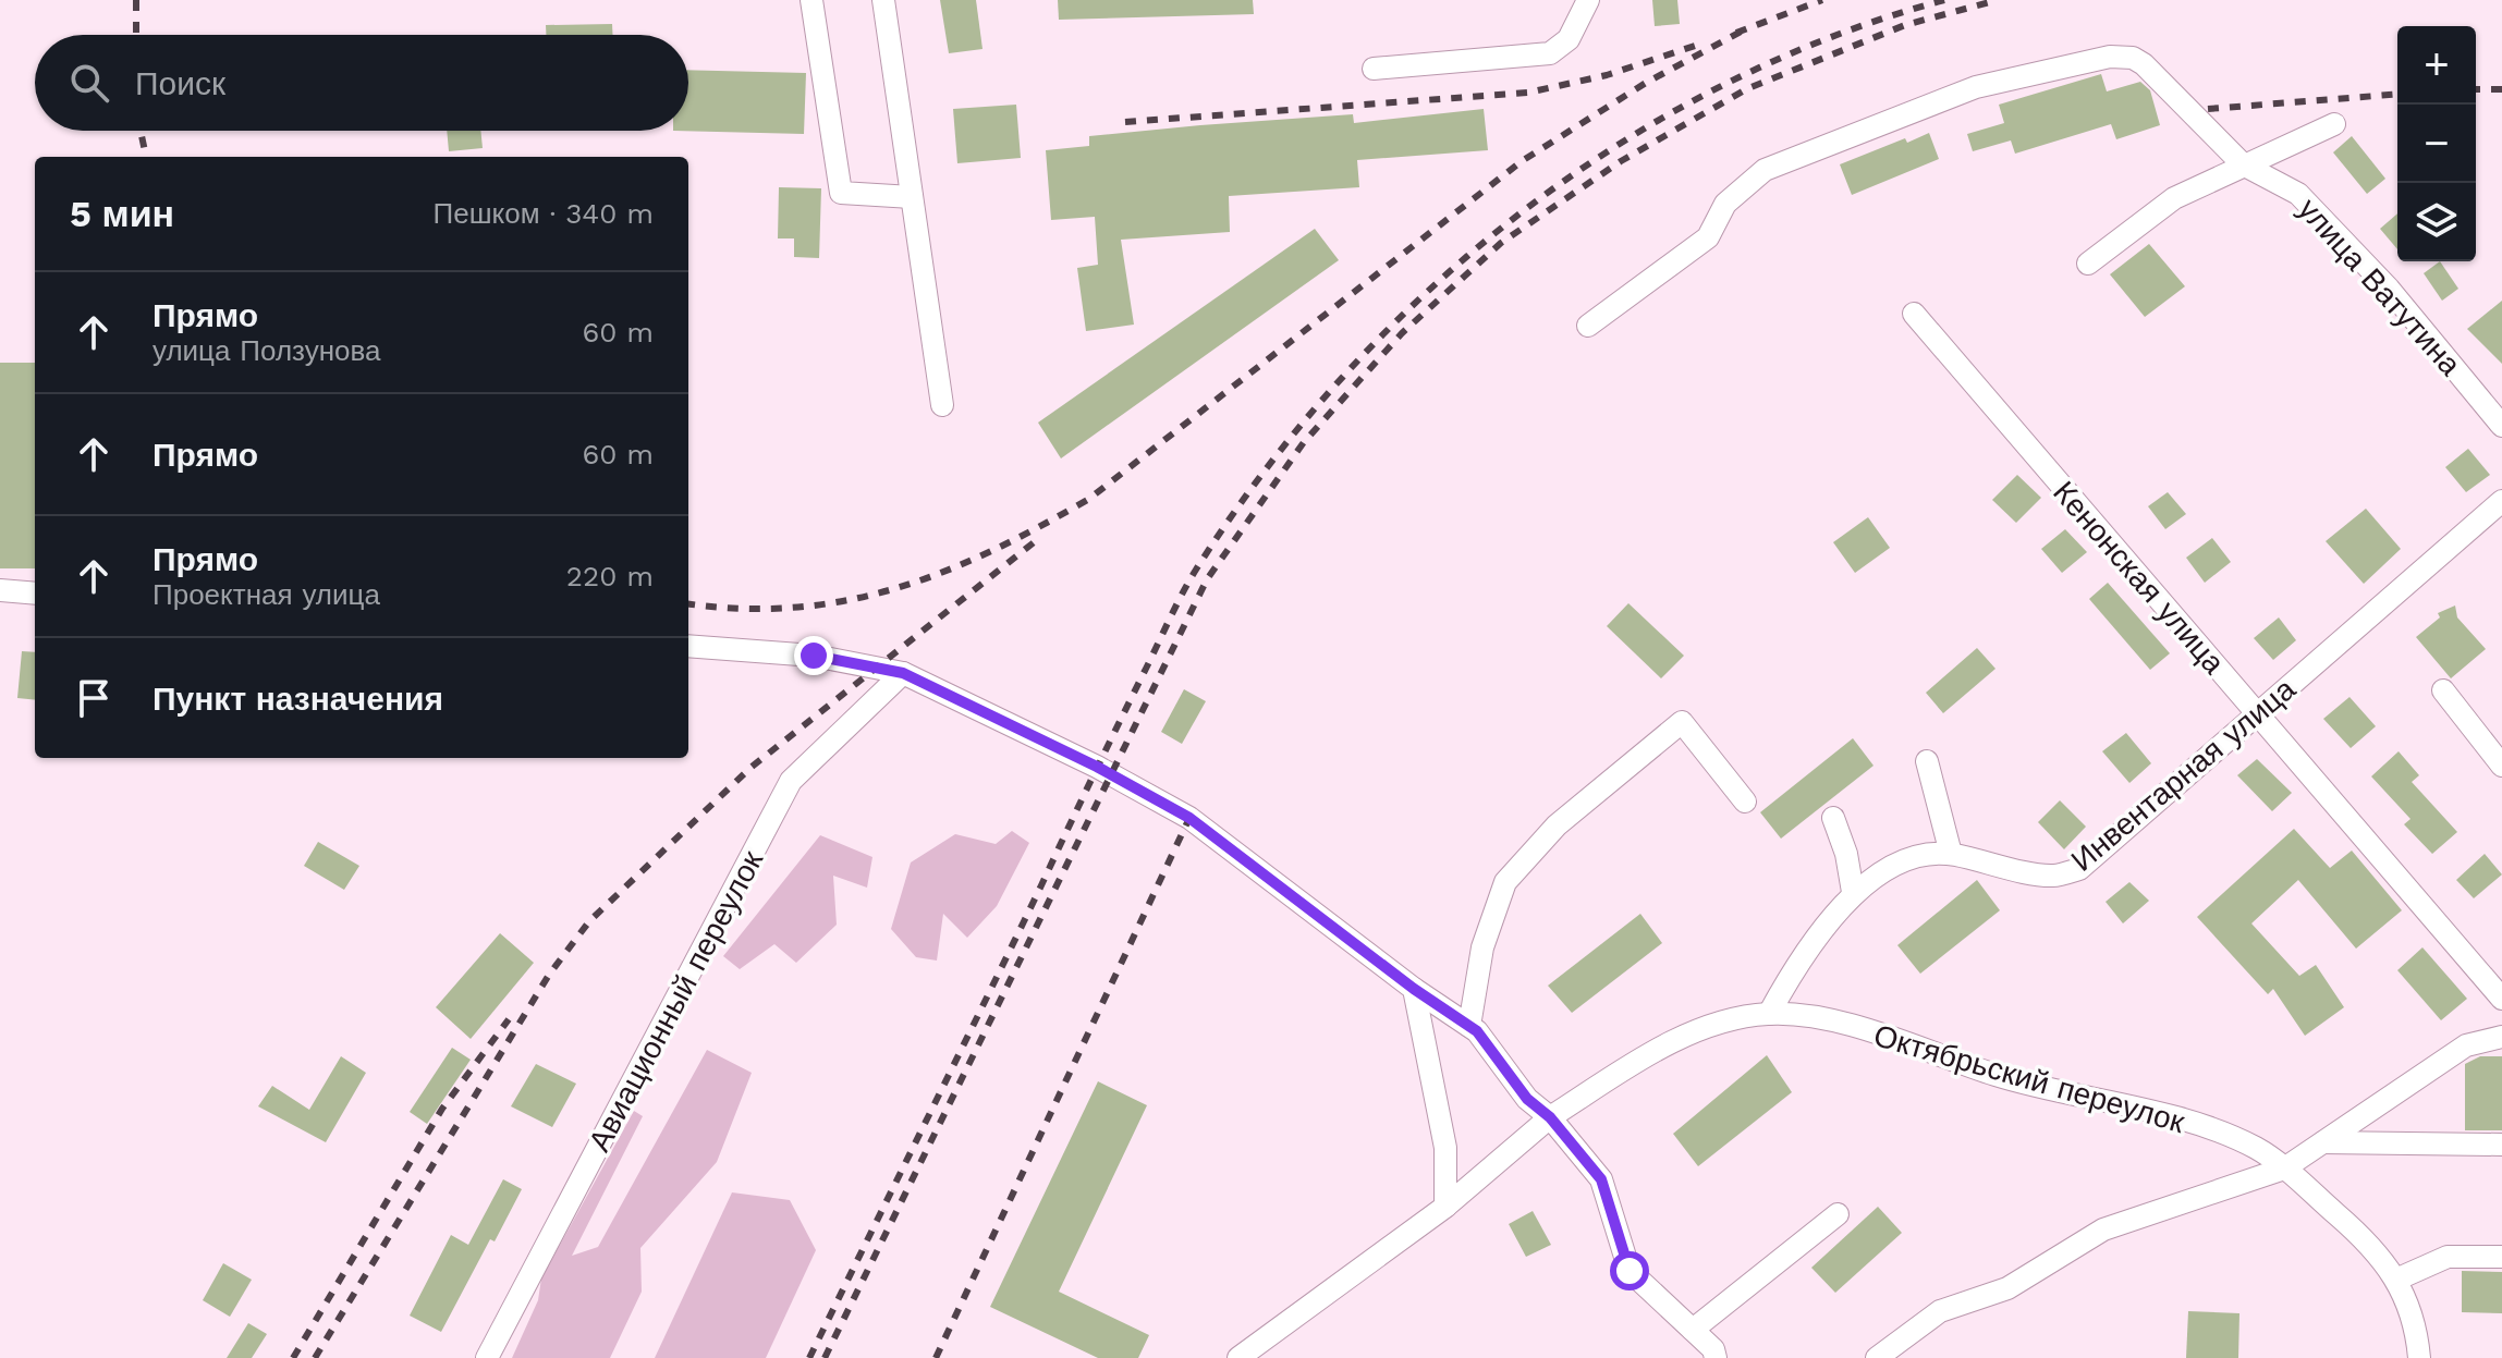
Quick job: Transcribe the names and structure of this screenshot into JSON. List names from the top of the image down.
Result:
{
  "streets": {
    "street": [
      "улица Ватутина",
      "Кенонская улица",
      "Инвентарная улица",
      "Авиационный переулок",
      "Октябрьский переулок"
    ]
  },
  "crossings": [
    ["Кенонская улица", "Инвентарная улица"],
    ["Инвентарная улица", "Октябрьский переулок"]
  ],
  "page": {
    "map_buttons": ["+", "−"],
    "search": "Поиск",
    "heading": ["5 мин", "Пешком · 340 m"],
    "list": [
      ["Прямо", "улица Ползунова", "60 m"],
      ["Прямо", "60 m"],
      ["Прямо", "Проектная улица", "220 m"],
      "Пункт назначения"
    ]
  }
}
